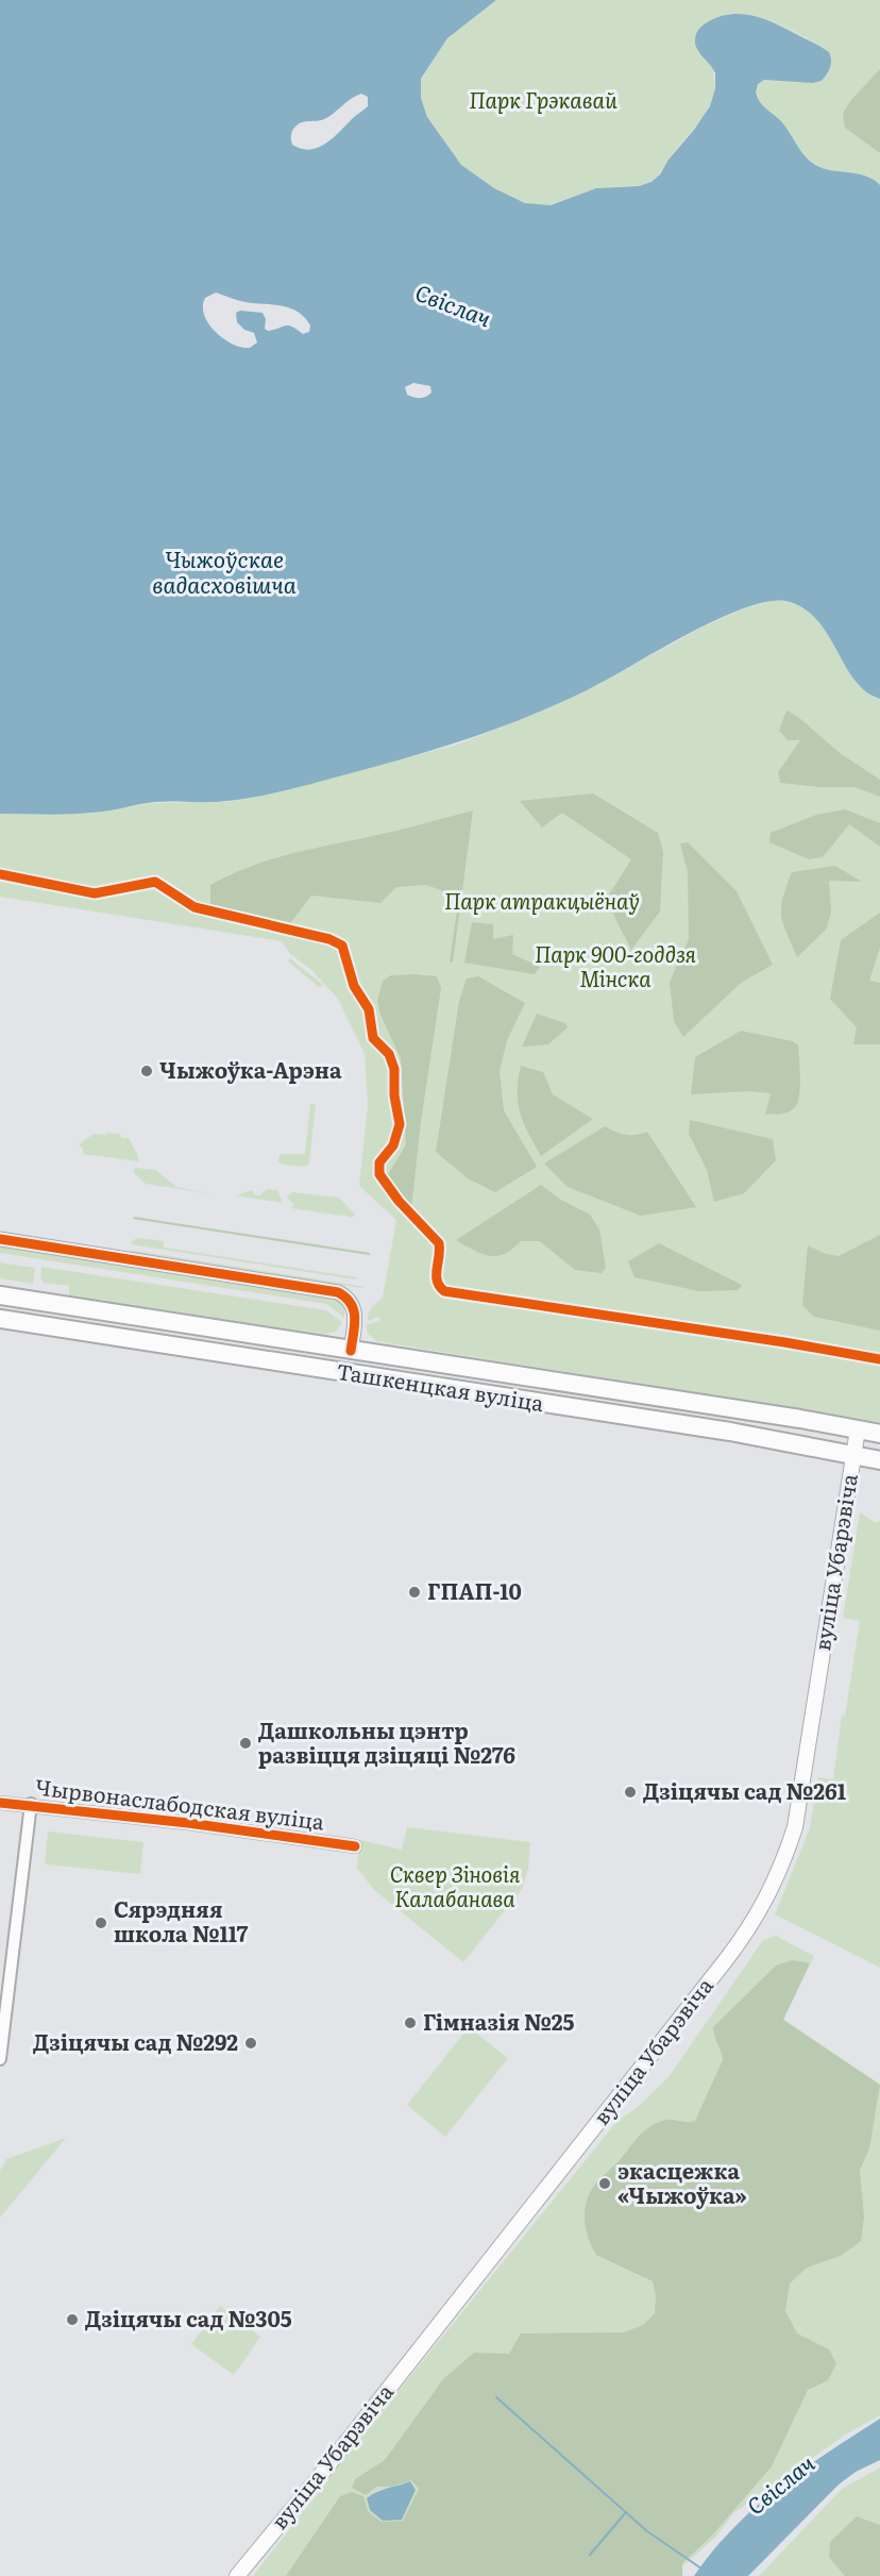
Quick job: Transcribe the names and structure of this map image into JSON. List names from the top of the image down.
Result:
{
  "streets": {
    "main road": ["Ташкенцкая вуліца", "вуліца Убарэвіча"],
    "street": ["Чырвонаслабодская вуліца"]
  },
  "crossings": [
    ["Ташкенцкая вуліца", "вуліца Убарэвіча"]
  ],
  "water": ["Свіслач", "Чыжоўскае вадасховішча"],
  "parks": [
    "Парк Грэкавай",
    "Парк атракцыёнаў",
    "Парк 900-годдзя Мінска",
    "Сквер Зіновія Калабанава"
  ],
  "places": [
    "Чыжоўка-Арэна",
    "ГПАП-10",
    "Дашкольны цэнтр развіцця дзіцяці №276",
    "Дзіцячы сад №261",
    "Сярэдняя школа №117",
    "Гімназія №25",
    "Дзіцячы сад №292",
    "экасцежка «Чыжоўка»",
    "Дзіцячы сад №305"
  ]
}
